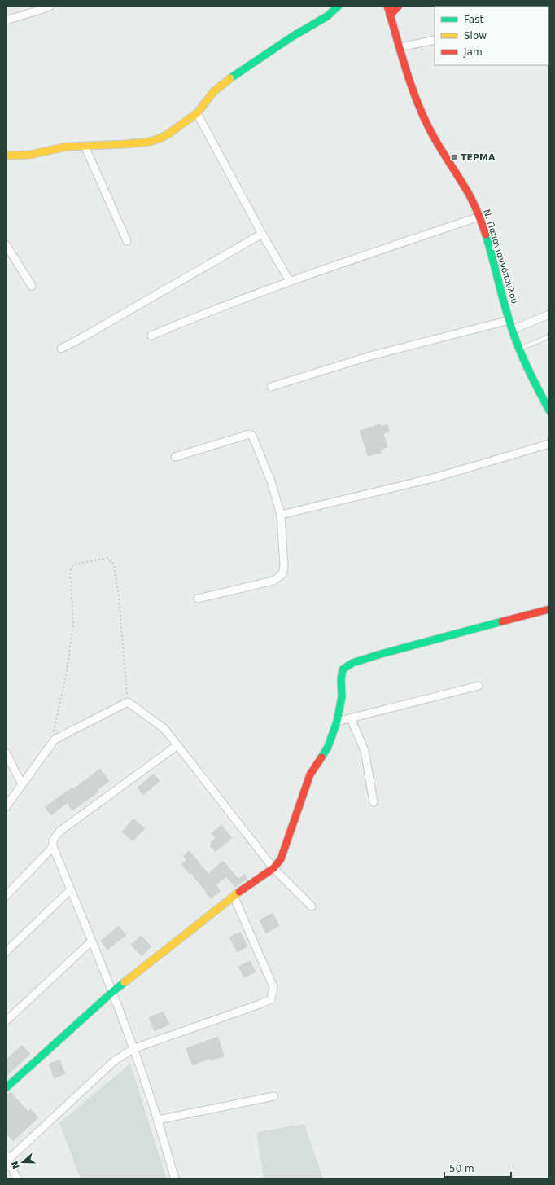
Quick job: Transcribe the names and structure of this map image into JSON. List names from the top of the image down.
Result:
{
  "streets": {
    "street": ["Ν. Παπαγιαννόπουλου"]
  },
  "places": {
    "transit": ["ΤΕΡΜΑ"]
  },
  "legend": ["Fast", "Slow", "Jam"],
  "scale_bar": "50 m",
  "north": "left"
}
